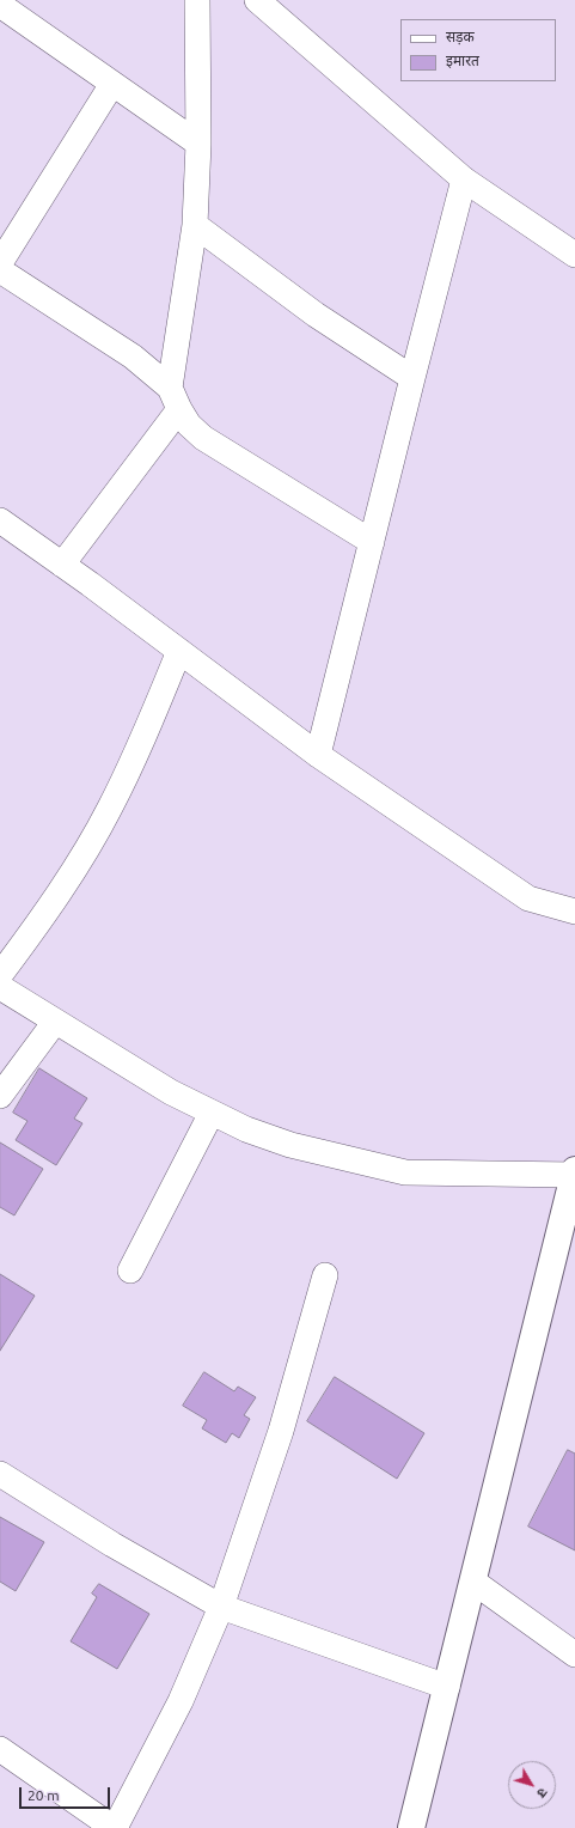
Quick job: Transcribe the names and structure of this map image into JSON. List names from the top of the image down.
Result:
{
  "legend": ["सड़क", "इमारत"],
  "scale_bar": "20 m",
  "north": "bottom right"
}
